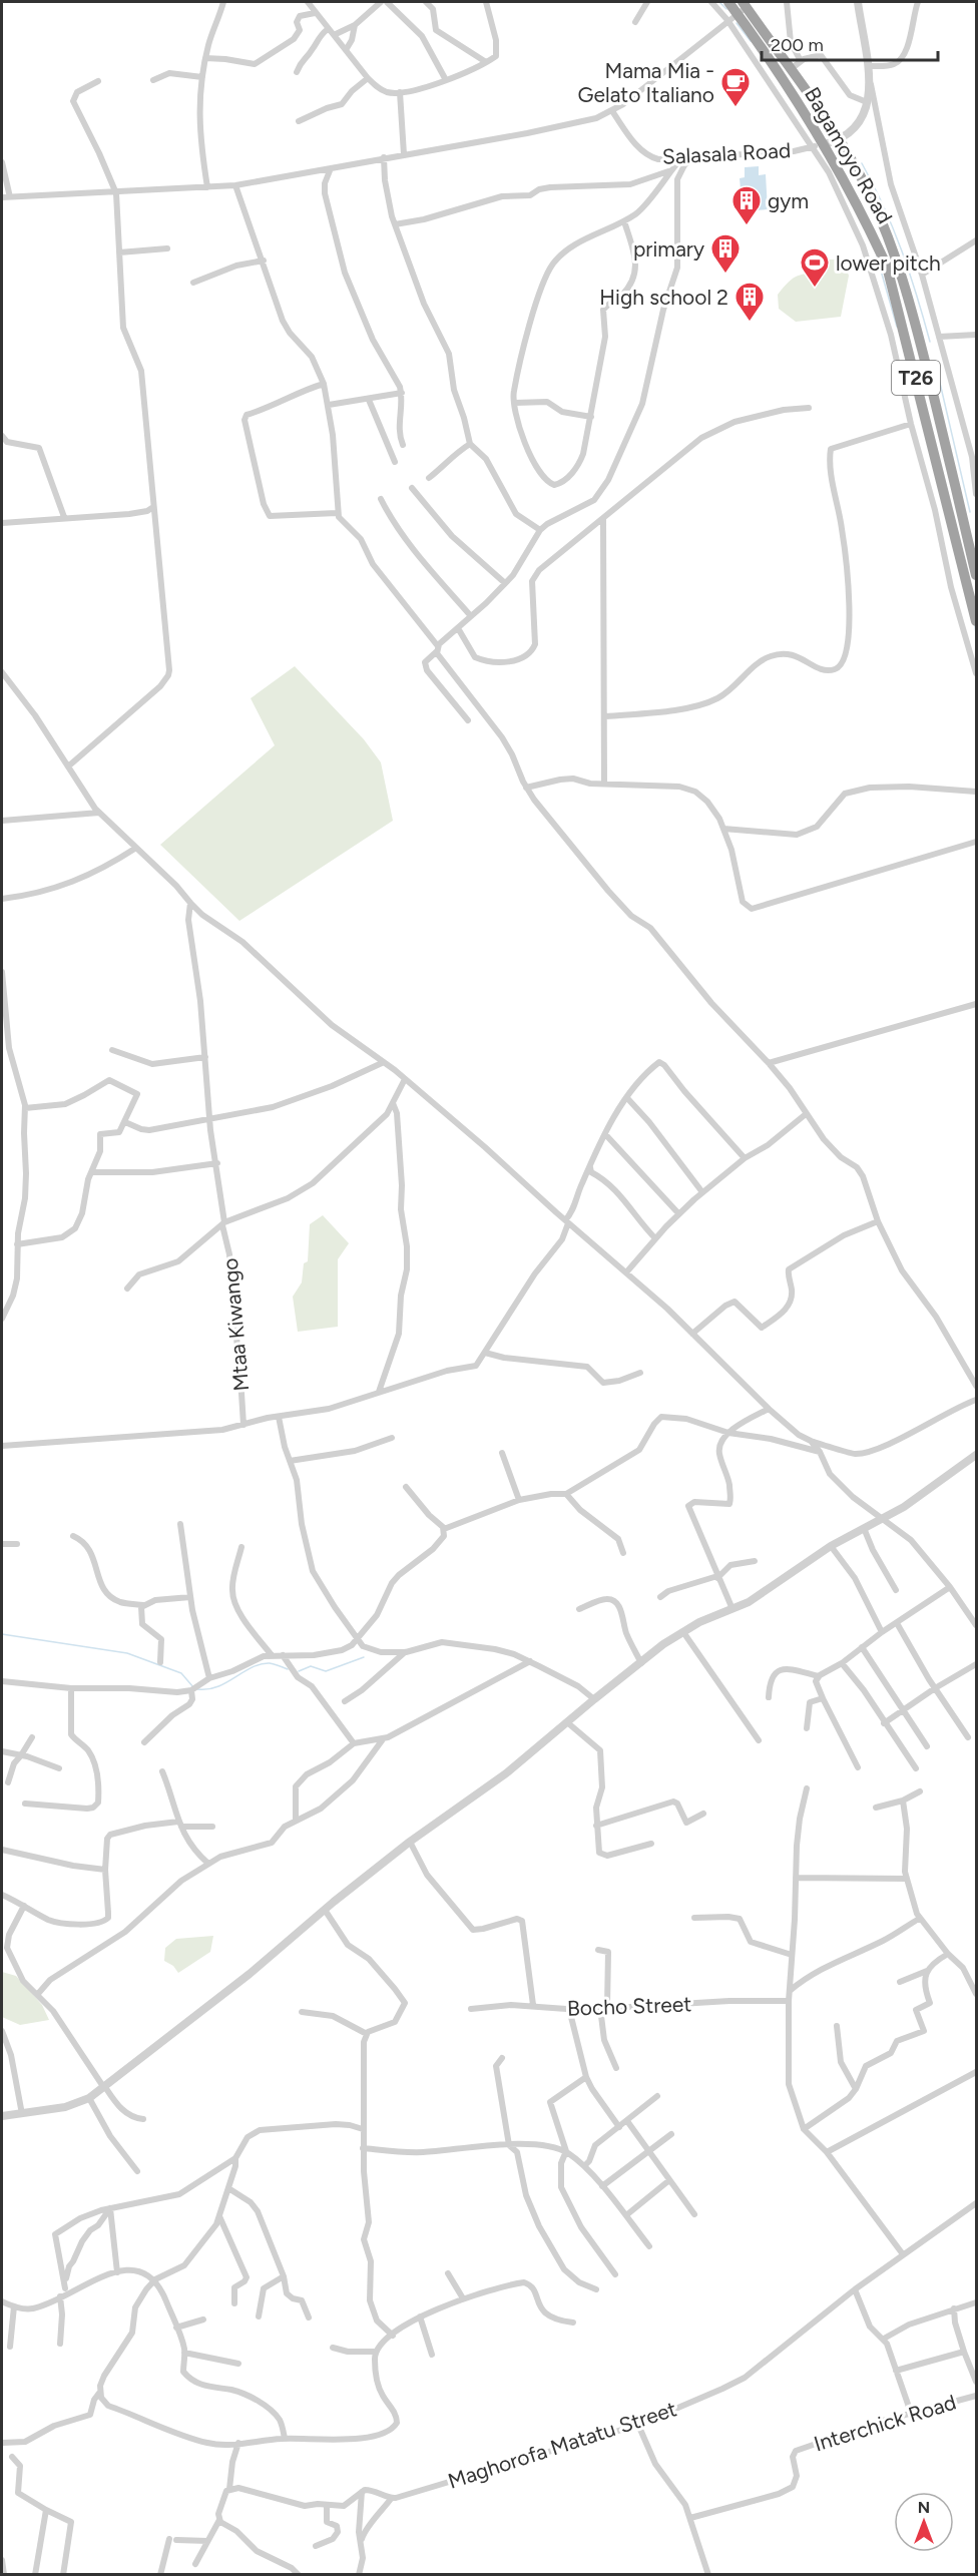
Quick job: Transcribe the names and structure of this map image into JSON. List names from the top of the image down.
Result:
{
  "streets": {
    "highway": ["Bagamoyo Road", "T26"],
    "street": [
      "Salasala Road",
      "Mtaa Kiwango",
      "Bocho Street",
      "Interchick Road",
      "Maghorofa Matatu Street"
    ]
  },
  "crossings": [
    ["Salasala Road", "Bagamoyo Road"]
  ],
  "places": {
    "cafe": ["Mama Mia - Gelato Italiano"],
    "building": ["gym", "primary", "High school 2"],
    "sports": ["lower pitch"]
  },
  "scale_bar": "200 m",
  "north": "top"
}
